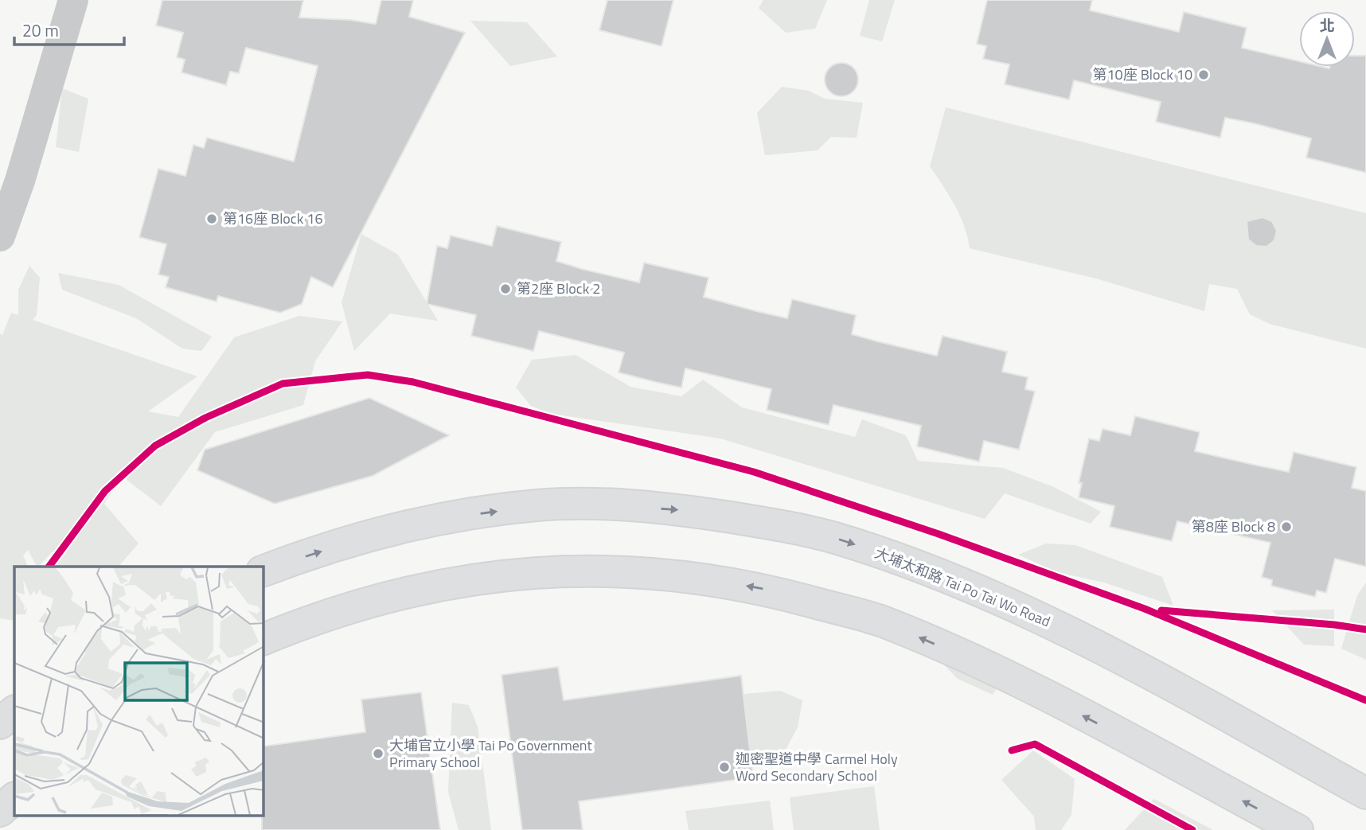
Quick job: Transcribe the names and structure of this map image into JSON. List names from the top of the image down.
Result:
{
  "streets": {
    "main road": ["大埔太和路 Tai Po Tai Wo Road"]
  },
  "places": [
    "第10座 Block 10",
    "第16座 Block 16",
    "第2座 Block 2",
    "第8座 Block 8",
    "大埔官立小學 Tai Po Government Primary School",
    "迦密聖道中學 Carmel Holy Word Secondary School"
  ],
  "scale_bar": "20 m",
  "north": "top"
}
